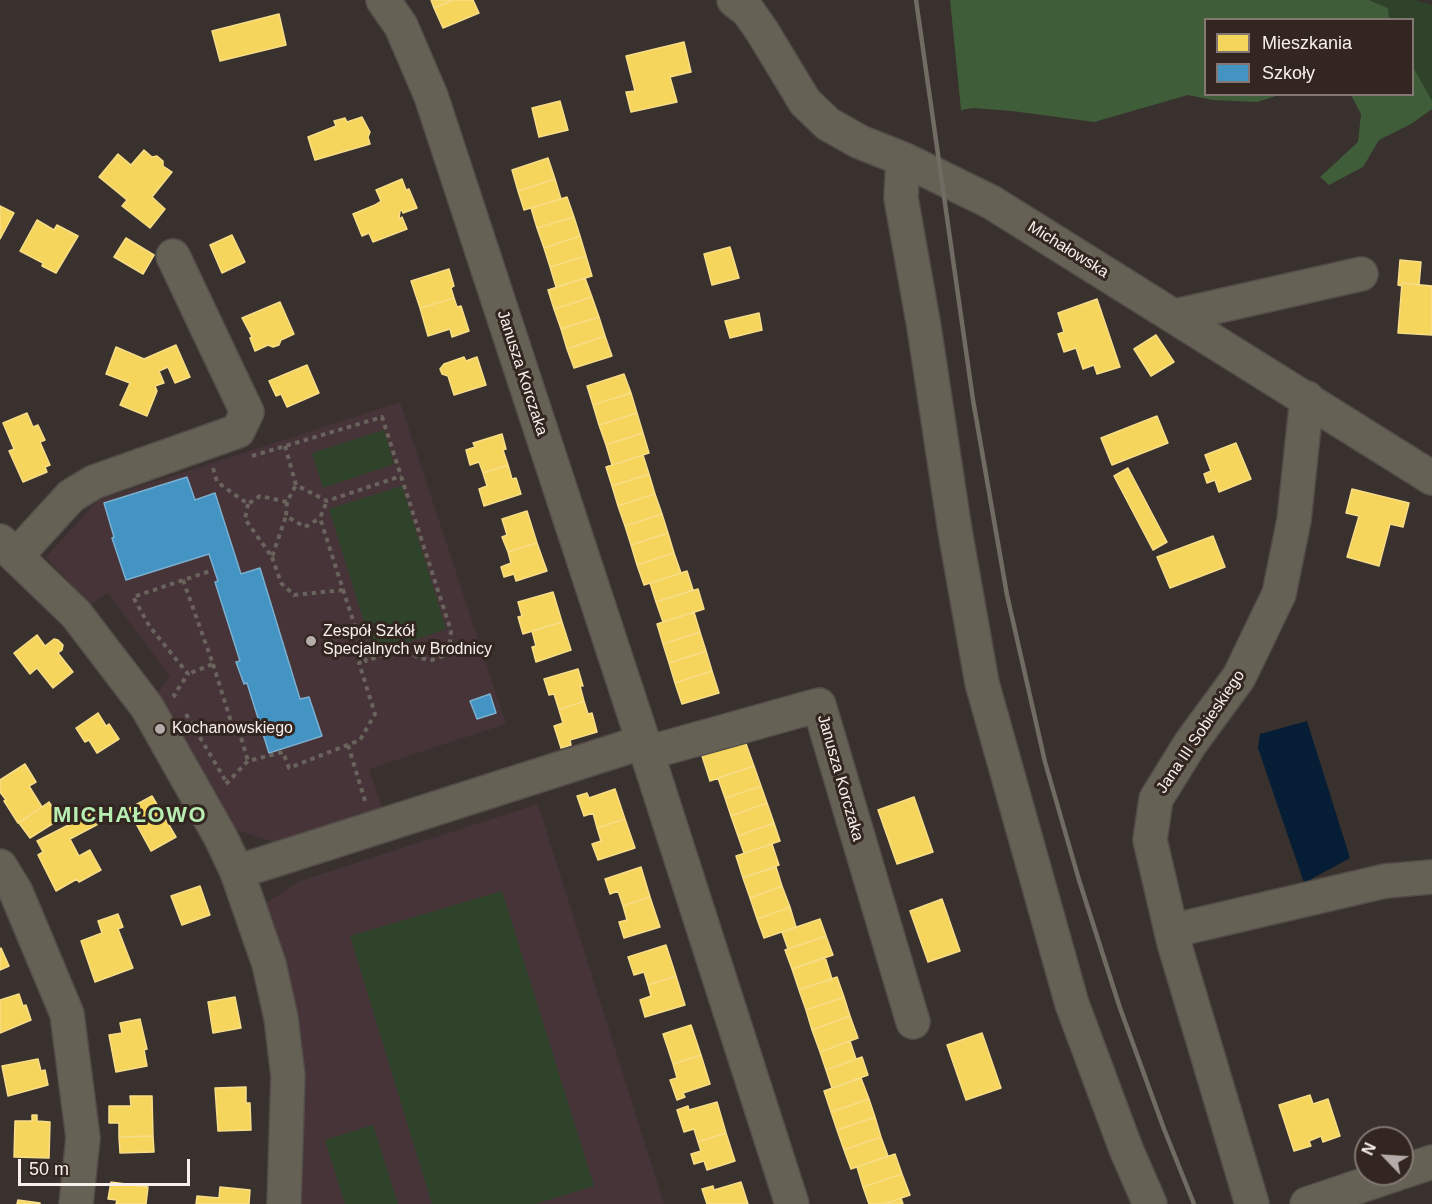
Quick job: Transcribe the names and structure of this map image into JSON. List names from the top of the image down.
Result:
{
  "streets": {
    "street": ["Michałowska", "Janusza Korczaka", "Jana III Sobieskiego"]
  },
  "crossings": [
    ["Michałowska", "Jana III Sobieskiego"]
  ],
  "districts": ["MICHAŁOWO"],
  "places": ["Zespół Szkół Specjalnych w Brodnicy", "Kochanowskiego"],
  "legend": ["Mieszkania", "Szkoły"],
  "scale_bar": "50 m",
  "north": "top left"
}
